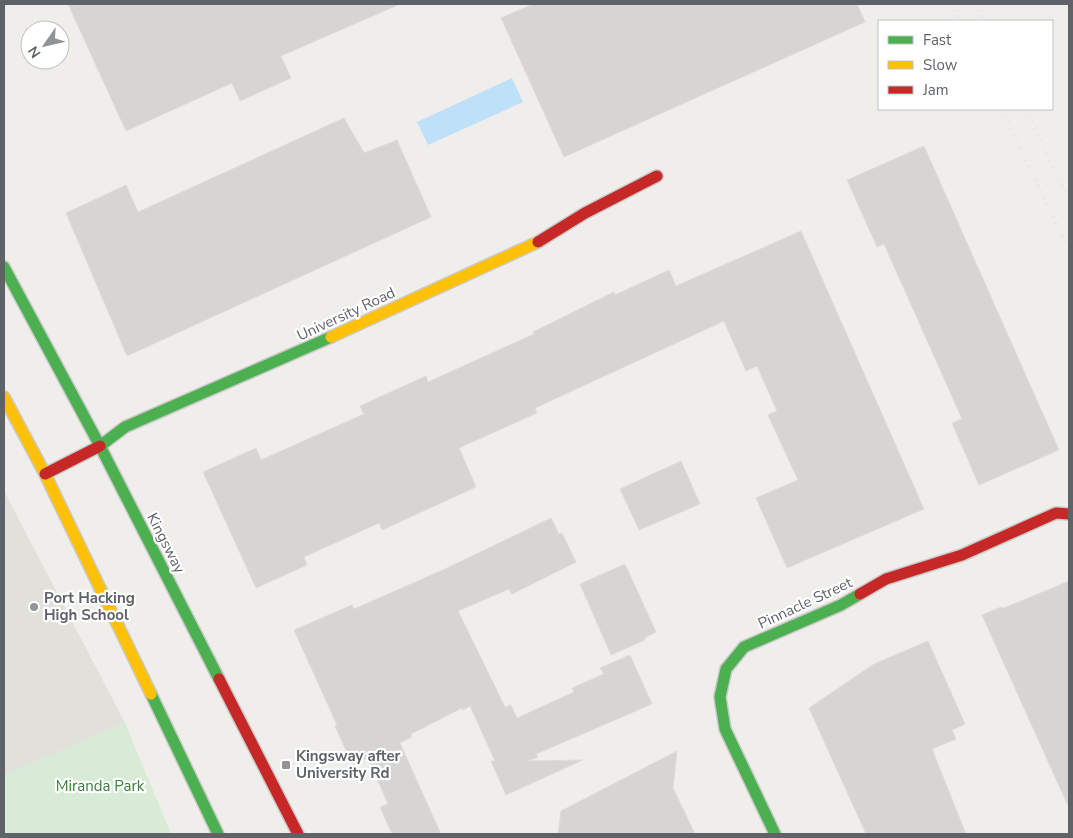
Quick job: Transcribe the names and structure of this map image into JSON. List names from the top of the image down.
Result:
{
  "streets": {
    "main road": ["University Road", "Kingsway", "Pinnacle Street"]
  },
  "crossings": [
    ["University Road", "Kingsway"]
  ],
  "parks": ["Miranda Park"],
  "places": {
    "other": ["Port Hacking High School"],
    "transit": ["Kingsway after University Rd"]
  },
  "legend": ["Fast", "Slow", "Jam"],
  "north": "bottom left"
}
